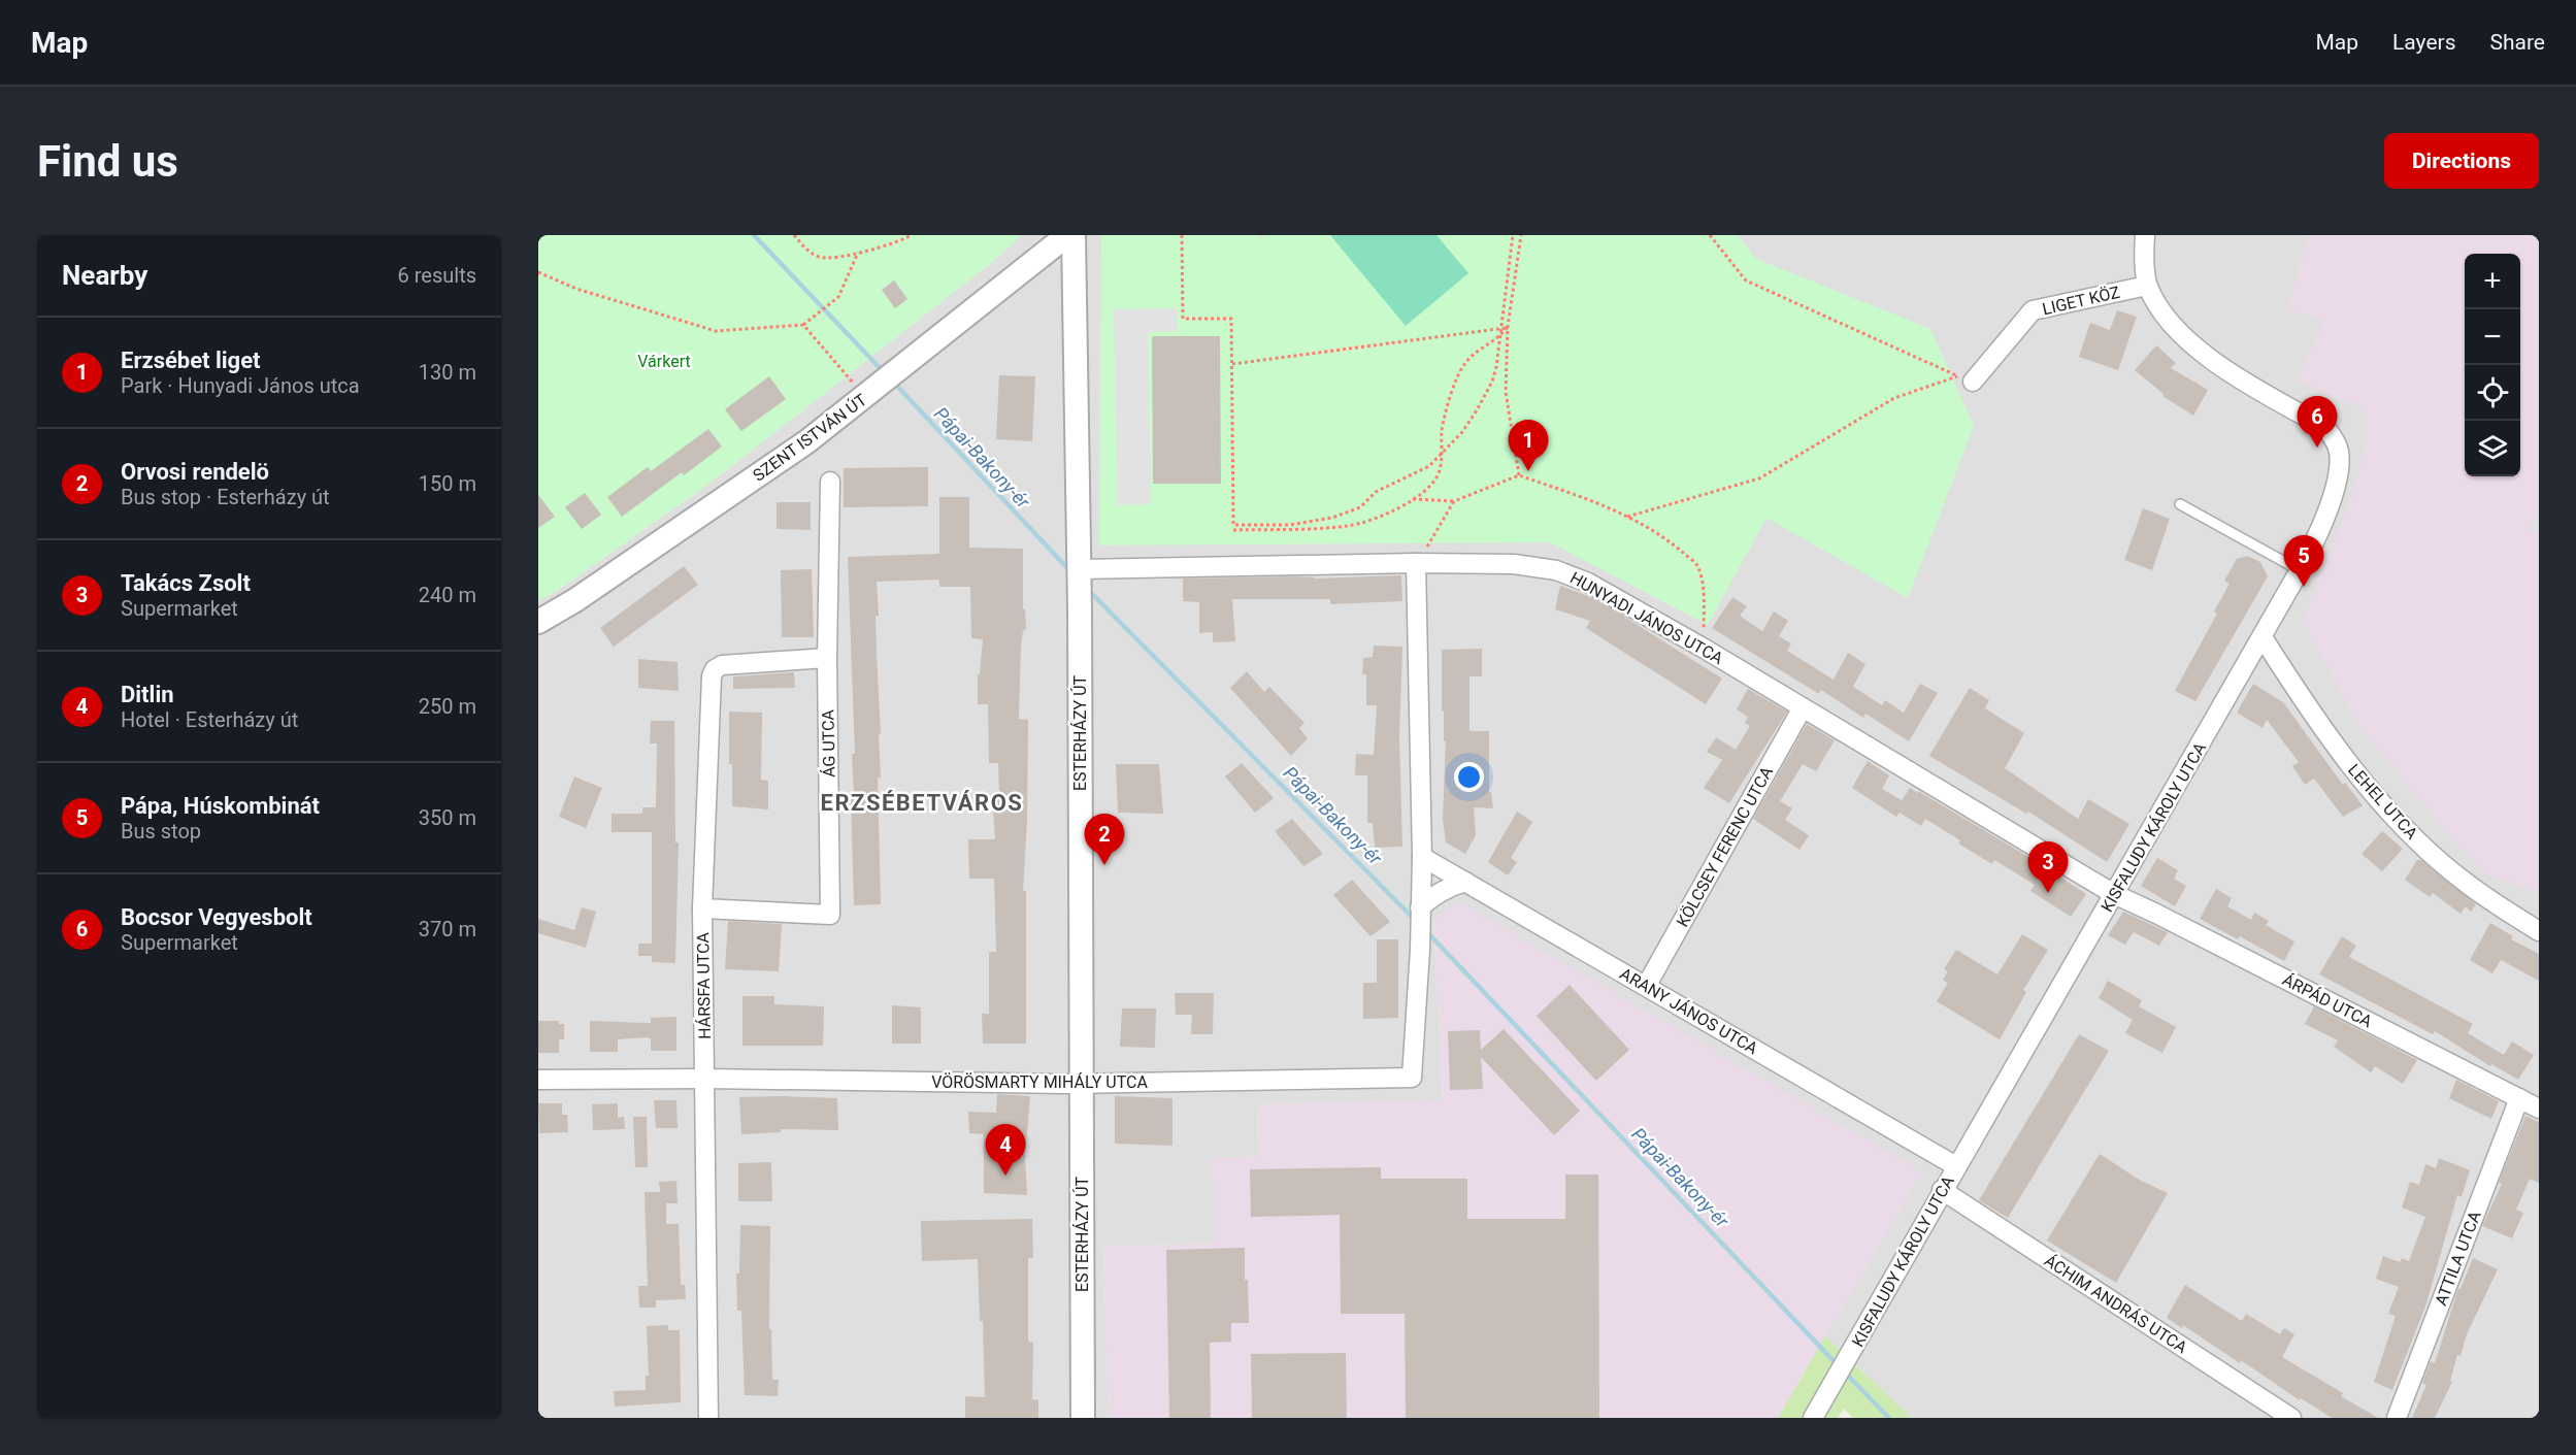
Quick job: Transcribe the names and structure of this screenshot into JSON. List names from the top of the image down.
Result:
{
  "streets": {
    "street": [
      "LIGET KÖZ",
      "SZENT ISTVÁN ÚT",
      "HUNYADI JÁNOS UTCA",
      "ESTERHÁZY ÚT",
      "ÁG UTCA",
      "LEHEL UTCA",
      "KISFALUDY KÁROLY UTCA",
      "KÖLCSEY FERENC UTCA",
      "HÁRSFA UTCA",
      "ÁRPÁD UTCA",
      "ARANY JÁNOS UTCA",
      "VÖRÖSMARTY MIHÁLY UTCA",
      "ATTILA UTCA",
      "ÁCHIM ANDRÁS UTCA"
    ]
  },
  "crossings": [
    ["LIGET KÖZ", "KISFALUDY KÁROLY UTCA"],
    ["HUNYADI JÁNOS UTCA", "ESTERHÁZY ÚT"],
    ["HUNYADI JÁNOS UTCA", "KISFALUDY KÁROLY UTCA"],
    ["HUNYADI JÁNOS UTCA", "KÖLCSEY FERENC UTCA"],
    ["HUNYADI JÁNOS UTCA", "ÁRPÁD UTCA"],
    ["ESTERHÁZY ÚT", "VÖRÖSMARTY MIHÁLY UTCA"],
    ["ÁG UTCA", "HÁRSFA UTCA"],
    ["LEHEL UTCA", "KISFALUDY KÁROLY UTCA"],
    ["KISFALUDY KÁROLY UTCA", "ÁRPÁD UTCA"],
    ["KISFALUDY KÁROLY UTCA", "ARANY JÁNOS UTCA"],
    ["KISFALUDY KÁROLY UTCA", "ÁCHIM ANDRÁS UTCA"],
    ["KÖLCSEY FERENC UTCA", "ARANY JÁNOS UTCA"],
    ["HÁRSFA UTCA", "VÖRÖSMARTY MIHÁLY UTCA"],
    ["ÁRPÁD UTCA", "ATTILA UTCA"]
  ],
  "districts": ["ERZSÉBETVÁROS"],
  "water": ["Pápai-Bakony-ér"],
  "parks": ["Várkert"],
  "page": {
    "header": "Map",
    "nav": ["Map", "Layers", "Share"],
    "buttons": "Directions",
    "title": "Find us",
    "heading": ["Nearby", "6 results"],
    "map_buttons": ["+", "−"],
    "list": [
      {
        "mark": "1",
        "name": "Erzsébet liget",
        "note": "Park · Hunyadi János utca",
        "value": "130 m"
      },
      {
        "mark": "2",
        "name": "Orvosi rendelö",
        "note": "Bus stop · Esterházy út",
        "value": "150 m"
      },
      {
        "mark": "3",
        "name": "Takács Zsolt",
        "note": "Supermarket",
        "value": "240 m"
      },
      {
        "mark": "4",
        "name": "Ditlin",
        "note": "Hotel · Esterházy út",
        "value": "250 m"
      },
      {
        "mark": "5",
        "name": "Pápa, Húskombinát",
        "note": "Bus stop",
        "value": "350 m"
      },
      {
        "mark": "6",
        "name": "Bocsor Vegyesbolt",
        "note": "Supermarket",
        "value": "370 m"
      }
    ],
    "pins": [
      "6",
      "1",
      "5",
      "2",
      "3",
      "4"
    ]
  }
}
